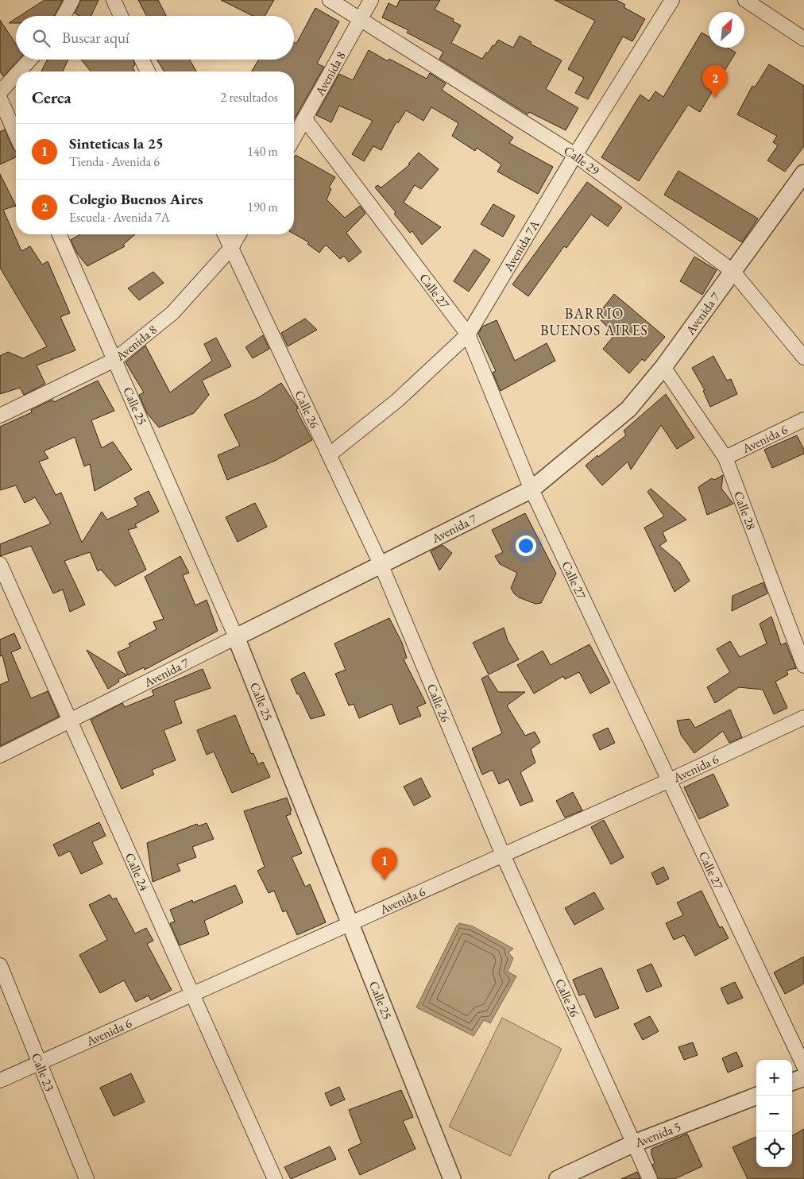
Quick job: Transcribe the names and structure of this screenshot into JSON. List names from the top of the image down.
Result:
{
  "streets": {
    "street": [
      "Avenida 8",
      "Calle 29",
      "Avenida 7A",
      "Calle 27",
      "Avenida 7",
      "Calle 25",
      "Calle 26",
      "Avenida 6",
      "Calle 28",
      "Calle 24",
      "Calle 23",
      "Avenida 5"
    ]
  },
  "crossings": [
    ["Avenida 8", "Calle 29"],
    ["Avenida 8", "Calle 27"],
    ["Avenida 8", "Calle 25"],
    ["Avenida 8", "Calle 26"],
    ["Calle 29", "Avenida 7A"],
    ["Calle 29", "Avenida 7"],
    ["Avenida 7A", "Calle 27"],
    ["Avenida 7A", "Calle 26"],
    ["Calle 27", "Avenida 7"],
    ["Calle 27", "Avenida 6"],
    ["Avenida 7", "Calle 25"],
    ["Avenida 7", "Calle 26"],
    ["Avenida 7", "Calle 28"],
    ["Avenida 7", "Calle 24"],
    ["Calle 25", "Avenida 6"],
    ["Calle 26", "Avenida 6"],
    ["Calle 26", "Avenida 5"],
    ["Avenida 6", "Calle 28"],
    ["Avenida 6", "Calle 24"],
    ["Avenida 6", "Calle 23"]
  ],
  "districts": ["BARRIO BUENOS AIRES"],
  "north": "top right",
  "page": {
    "search": "Buscar aquí",
    "pins": ["2", "1"],
    "heading": ["Cerca", "2 resultados"],
    "list": [
      {
        "mark": "1",
        "name": "Sinteticas la 25",
        "note": "Tienda · Avenida 6",
        "value": "140 m"
      },
      {
        "mark": "2",
        "name": "Colegio Buenos Aires",
        "note": "Escuela · Avenida 7A",
        "value": "190 m"
      }
    ],
    "map_buttons": ["+", "−"]
  }
}
